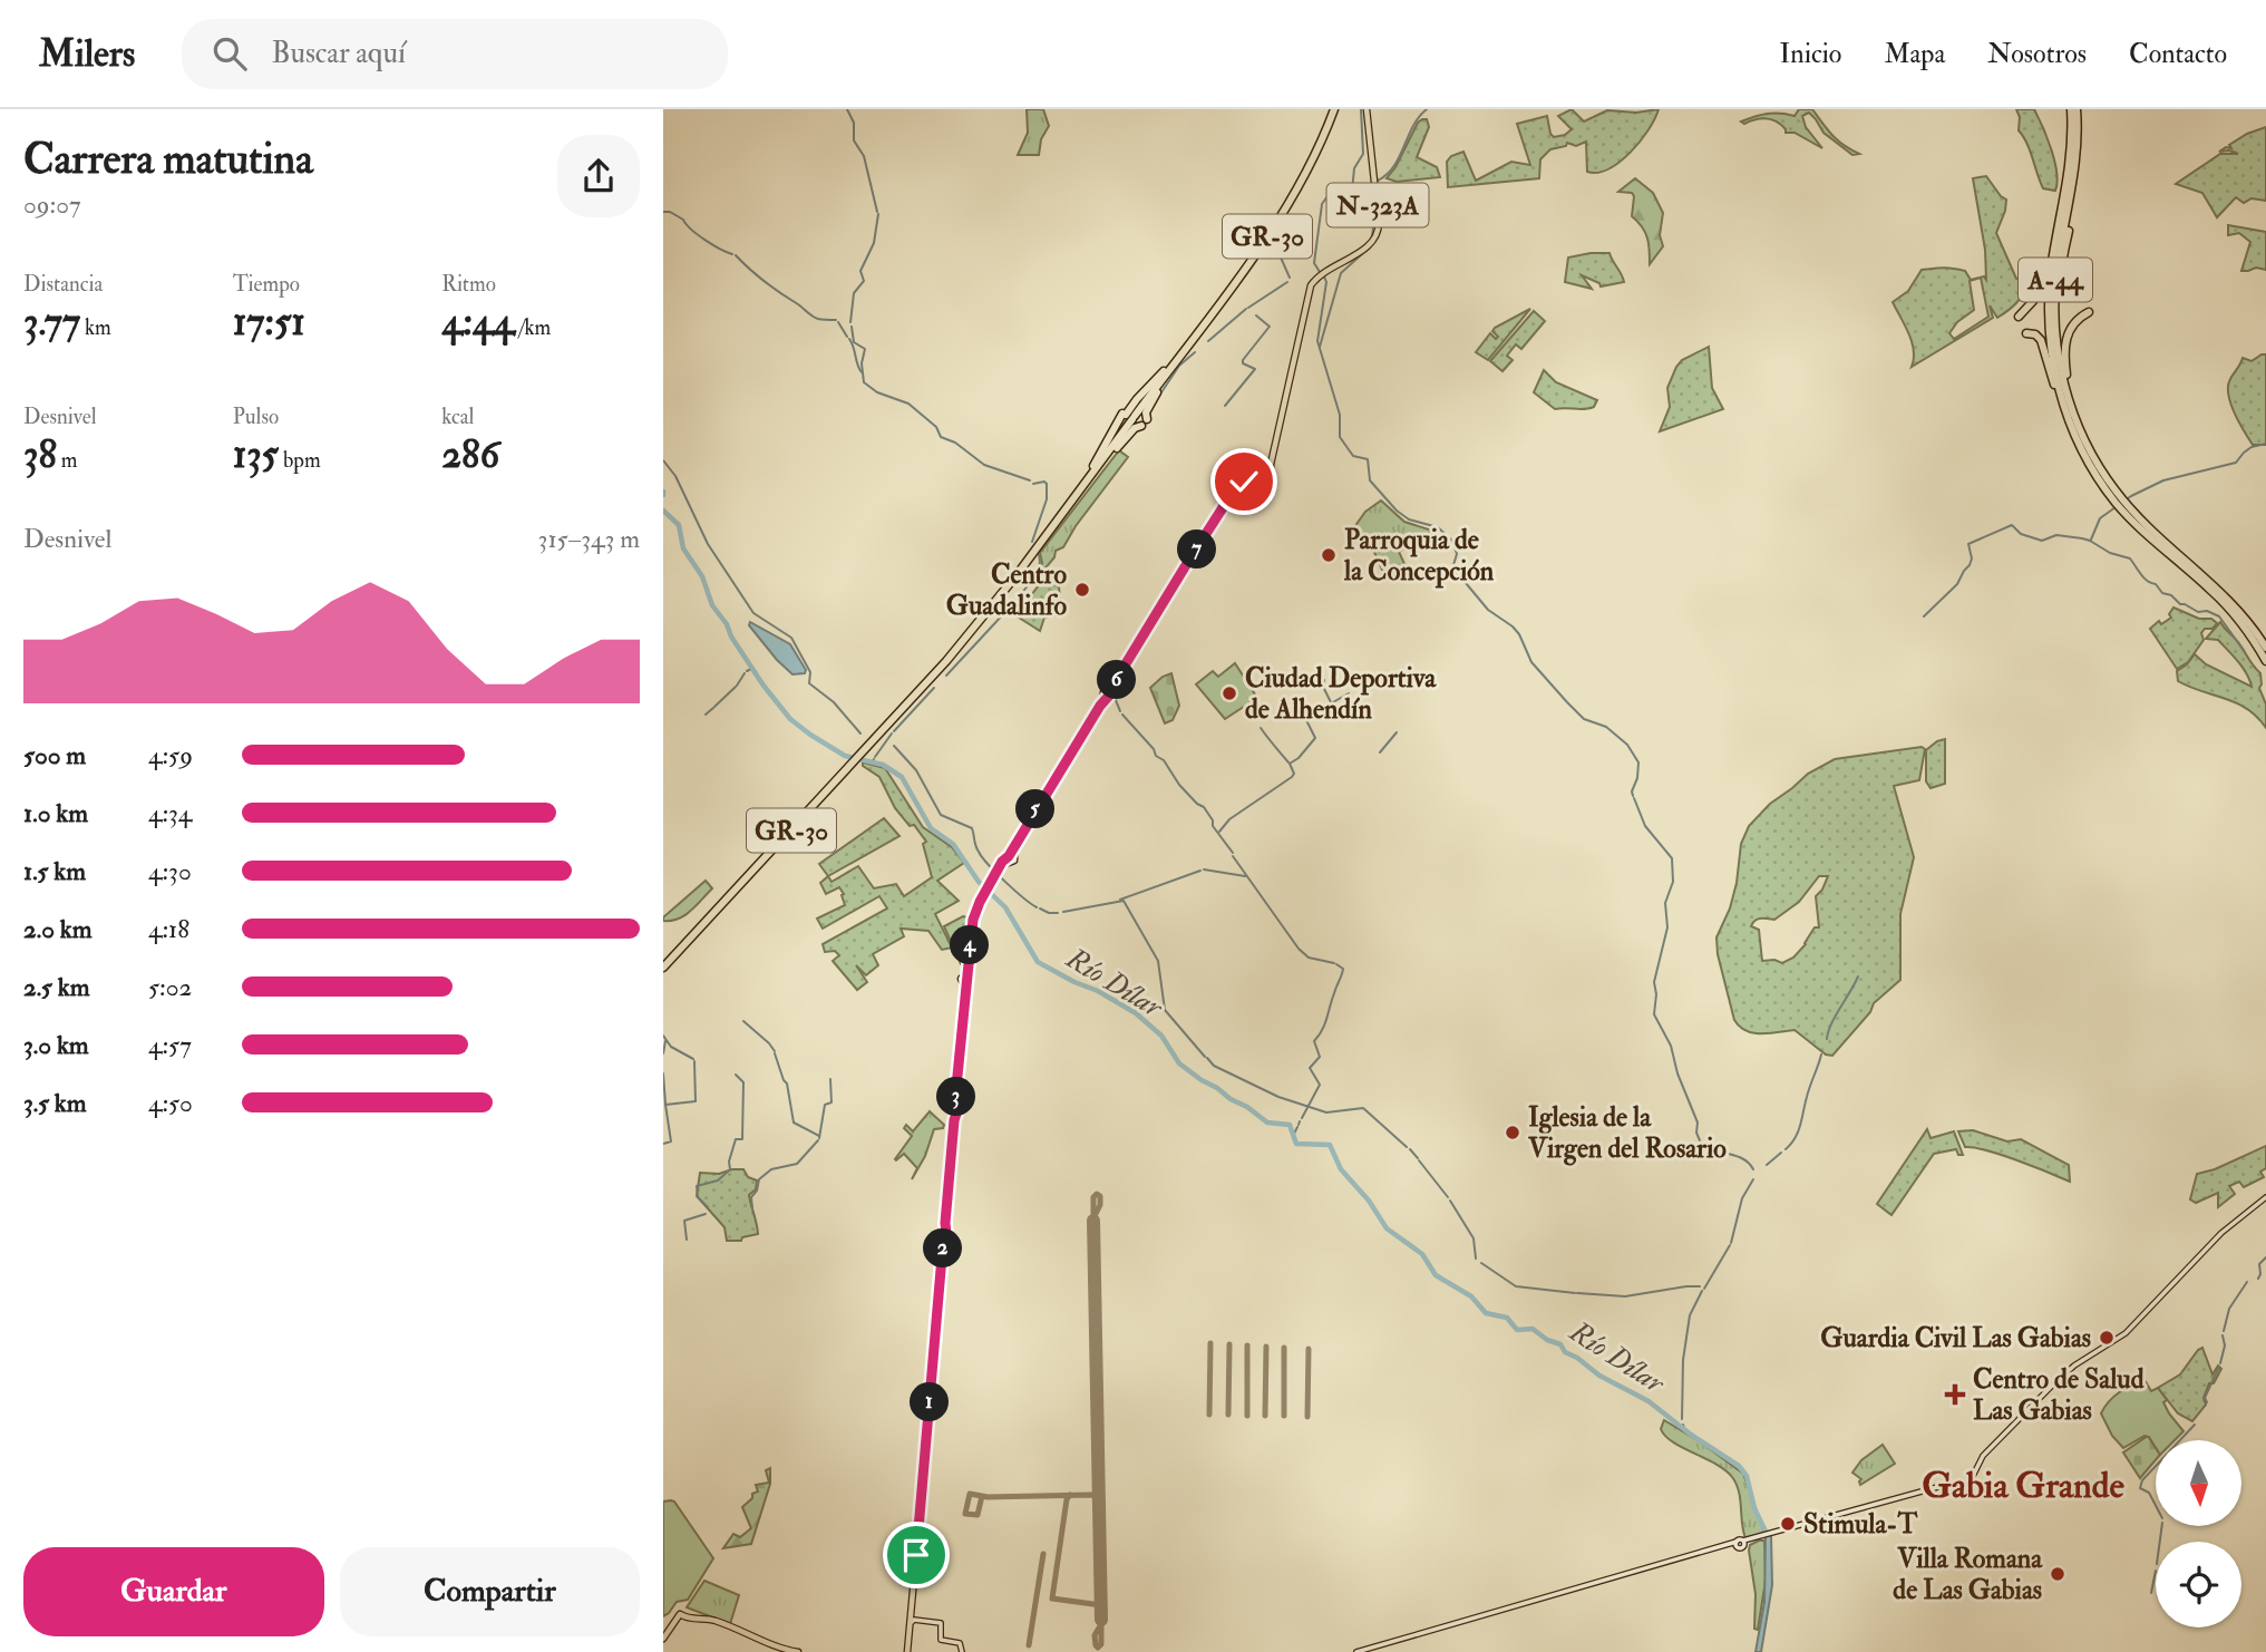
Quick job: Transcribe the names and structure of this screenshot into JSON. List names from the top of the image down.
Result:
{
  "streets": {
    "highway": ["GR-30", "A-44"],
    "main road": ["N-323A"]
  },
  "districts": ["Gabia Grande"],
  "water": ["Río Dílar"],
  "places": {
    "other": [
      "Parroquia de la Concepción",
      "Centro Guadalinfo",
      "Ciudad Deportiva de Alhendín",
      "Iglesia de la Virgen del Rosario",
      "Guardia Civil Las Gabias",
      "Stimula-T",
      "Villa Romana de Las Gabias"
    ],
    "health": ["Centro de Salud Las Gabias"]
  },
  "north": "bottom",
  "page": {
    "header": "Milers",
    "search": "Buscar aquí",
    "nav": [
      "Inicio",
      "Mapa",
      "Nosotros",
      "Contacto"
    ],
    "heading": ["Carrera matutina", "09:07"],
    "stats": [
      ["Distancia", "3.77 km"],
      ["Tiempo", "17:51"],
      ["Ritmo", "4:44 /km"],
      ["Desnivel", "38 m"],
      ["Pulso", "135 bpm"],
      ["kcal", "286"]
    ],
    "chart": ["Desnivel", "315–343 m"],
    "pins": [
      "7",
      "6",
      "5",
      "4",
      "3",
      "2",
      "1"
    ],
    "list": [
      {
        "name": "500 m",
        "note": "4:59"
      },
      {
        "name": "1.0 km",
        "note": "4:34"
      },
      {
        "name": "1.5 km",
        "note": "4:30"
      },
      {
        "name": "2.0 km",
        "note": "4:18"
      },
      {
        "name": "2.5 km",
        "note": "5:02"
      },
      {
        "name": "3.0 km",
        "note": "4:57"
      },
      {
        "name": "3.5 km",
        "note": "4:50"
      }
    ],
    "buttons": ["Guardar", "Compartir"]
  }
}
